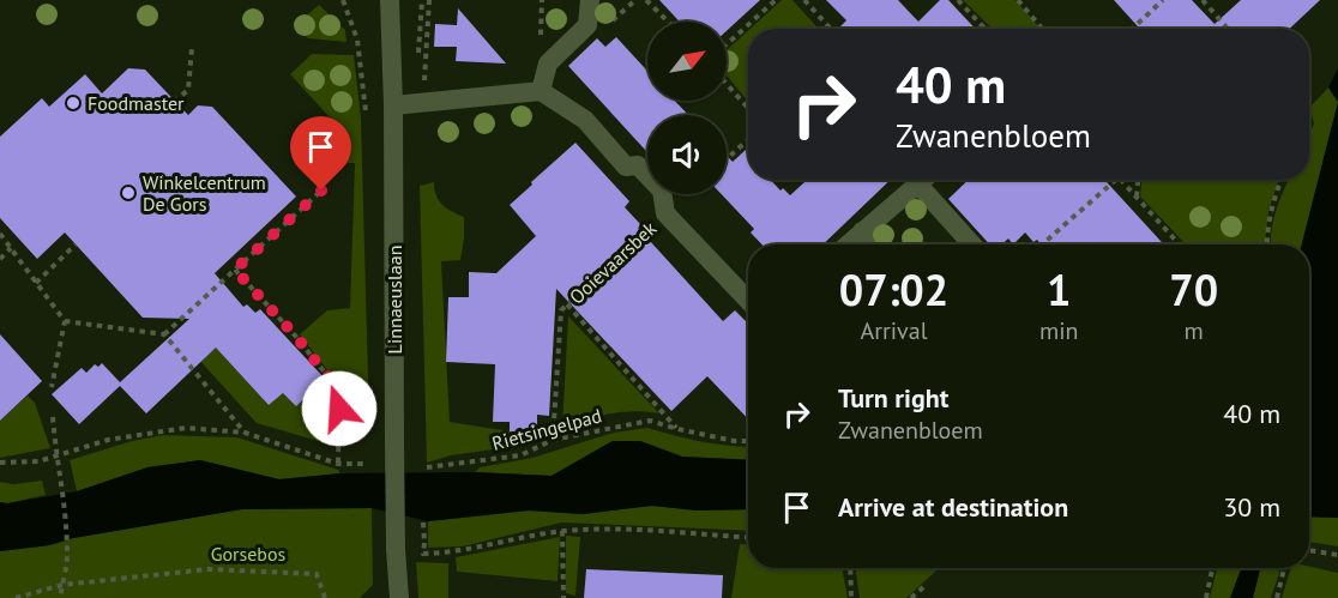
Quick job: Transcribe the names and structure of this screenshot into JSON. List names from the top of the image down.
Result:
{
  "streets": {
    "street": ["Ooievaarsbek", "Linnaeuslaan"],
    "path": ["Rietsingelpad"]
  },
  "crossings": [
    ["Ooievaarsbek", "Rietsingelpad"]
  ],
  "parks": ["Gorsebos"],
  "places": ["Foodmaster", "Winkelcentrum De Gors"],
  "north": "top right",
  "page": {
    "turn": ["40 m", "Zwanenbloem"],
    "eta": [
      "07:02",
      "Arrival",
      "1",
      "min",
      "70",
      "m"
    ],
    "list": [
      {
        "name": "Turn right",
        "note": "Zwanenbloem",
        "value": "40 m"
      },
      {
        "name": "Arrive at destination",
        "value": "30 m"
      }
    ]
  }
}
